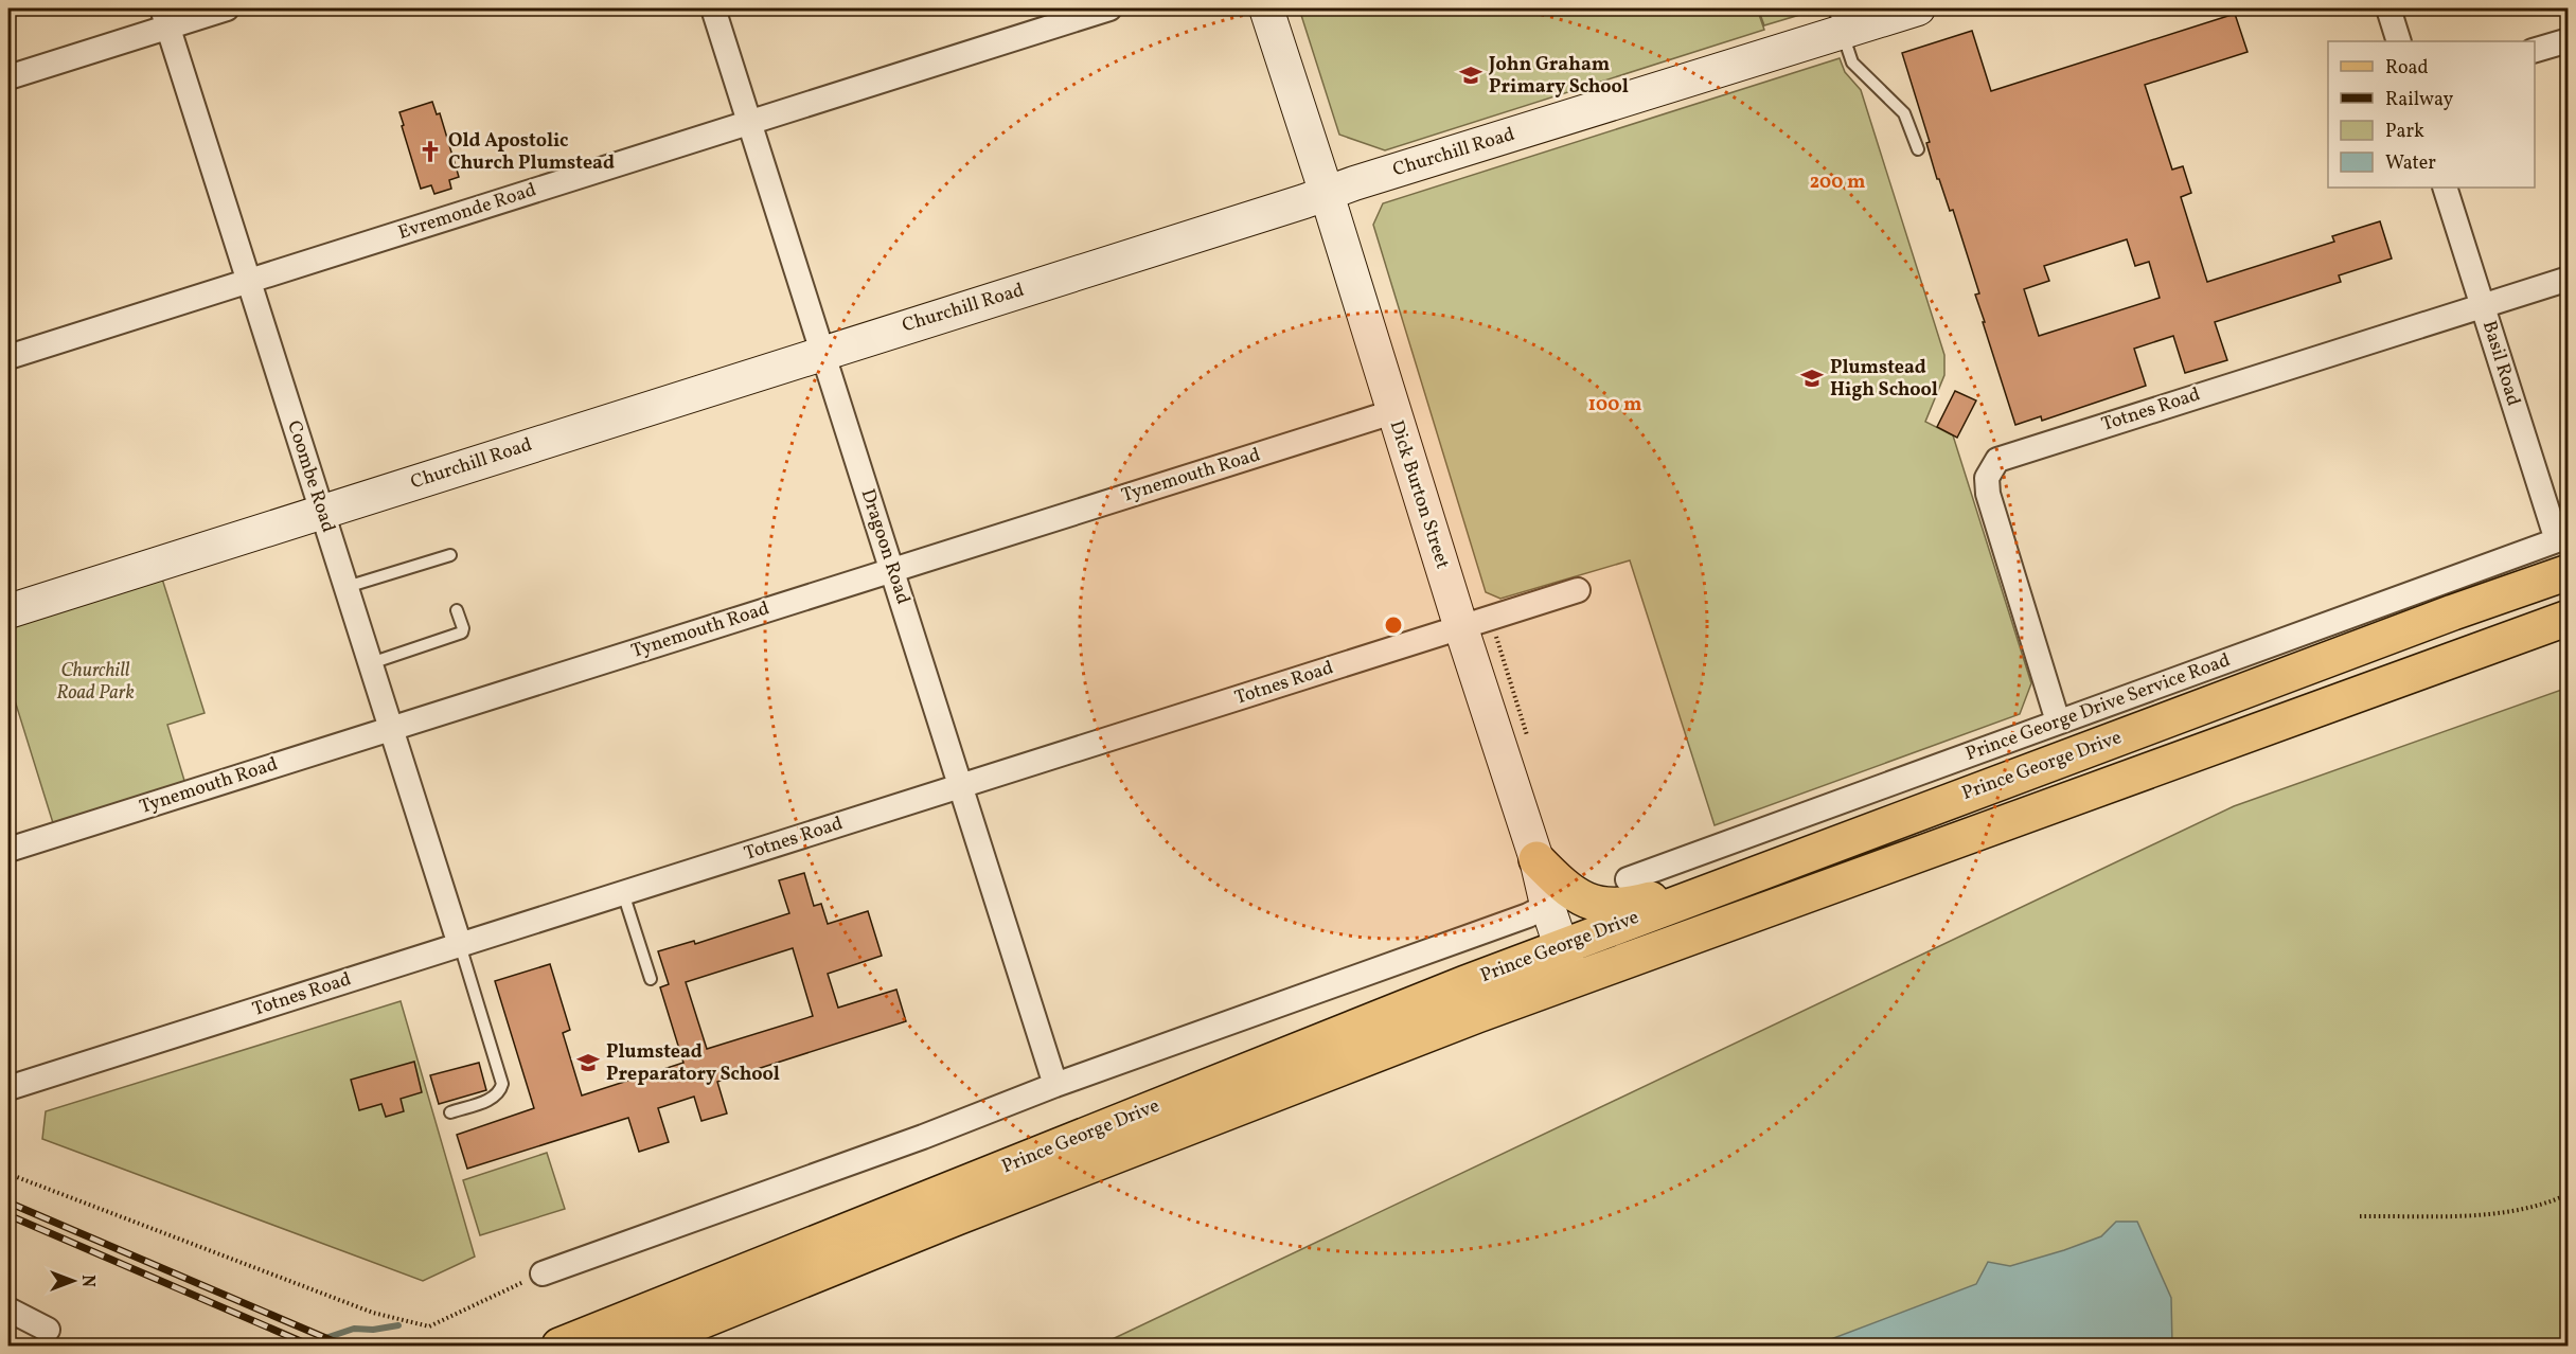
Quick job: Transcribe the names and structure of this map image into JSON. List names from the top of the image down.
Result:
{
  "streets": {
    "main road": ["Prince George Drive"],
    "street": [
      "Churchill Road",
      "Evremonde Road",
      "Basil Road",
      "Totnes Road",
      "Tynemouth Road",
      "Coombe Road",
      "Dick Burton Street",
      "Dragoon Road",
      "Prince George Drive Service Road"
    ]
  },
  "crossings": [
    ["Churchill Road", "Coombe Road"],
    ["Churchill Road", "Dick Burton Street"],
    ["Churchill Road", "Dragoon Road"],
    ["Evremonde Road", "Coombe Road"],
    ["Evremonde Road", "Dragoon Road"],
    ["Basil Road", "Totnes Road"],
    ["Basil Road", "Prince George Drive Service Road"],
    ["Basil Road", "Prince George Drive"],
    ["Totnes Road", "Coombe Road"],
    ["Totnes Road", "Dick Burton Street"],
    ["Totnes Road", "Dragoon Road"],
    ["Totnes Road", "Prince George Drive Service Road"],
    ["Tynemouth Road", "Coombe Road"],
    ["Tynemouth Road", "Dick Burton Street"],
    ["Tynemouth Road", "Dragoon Road"],
    ["Prince George Drive Service Road", "Prince George Drive"]
  ],
  "parks": ["Churchill Road Park"],
  "places": {
    "school or university": ["John Graham Primary School", "Plumstead High School", "Plumstead Preparatory School"],
    "church": ["Old Apostolic Church Plumstead"]
  },
  "legend": [
    "Road",
    "Railway",
    "Park",
    "Water"
  ],
  "north": "right",
  "rings": ["200 m", "100 m"]
}
